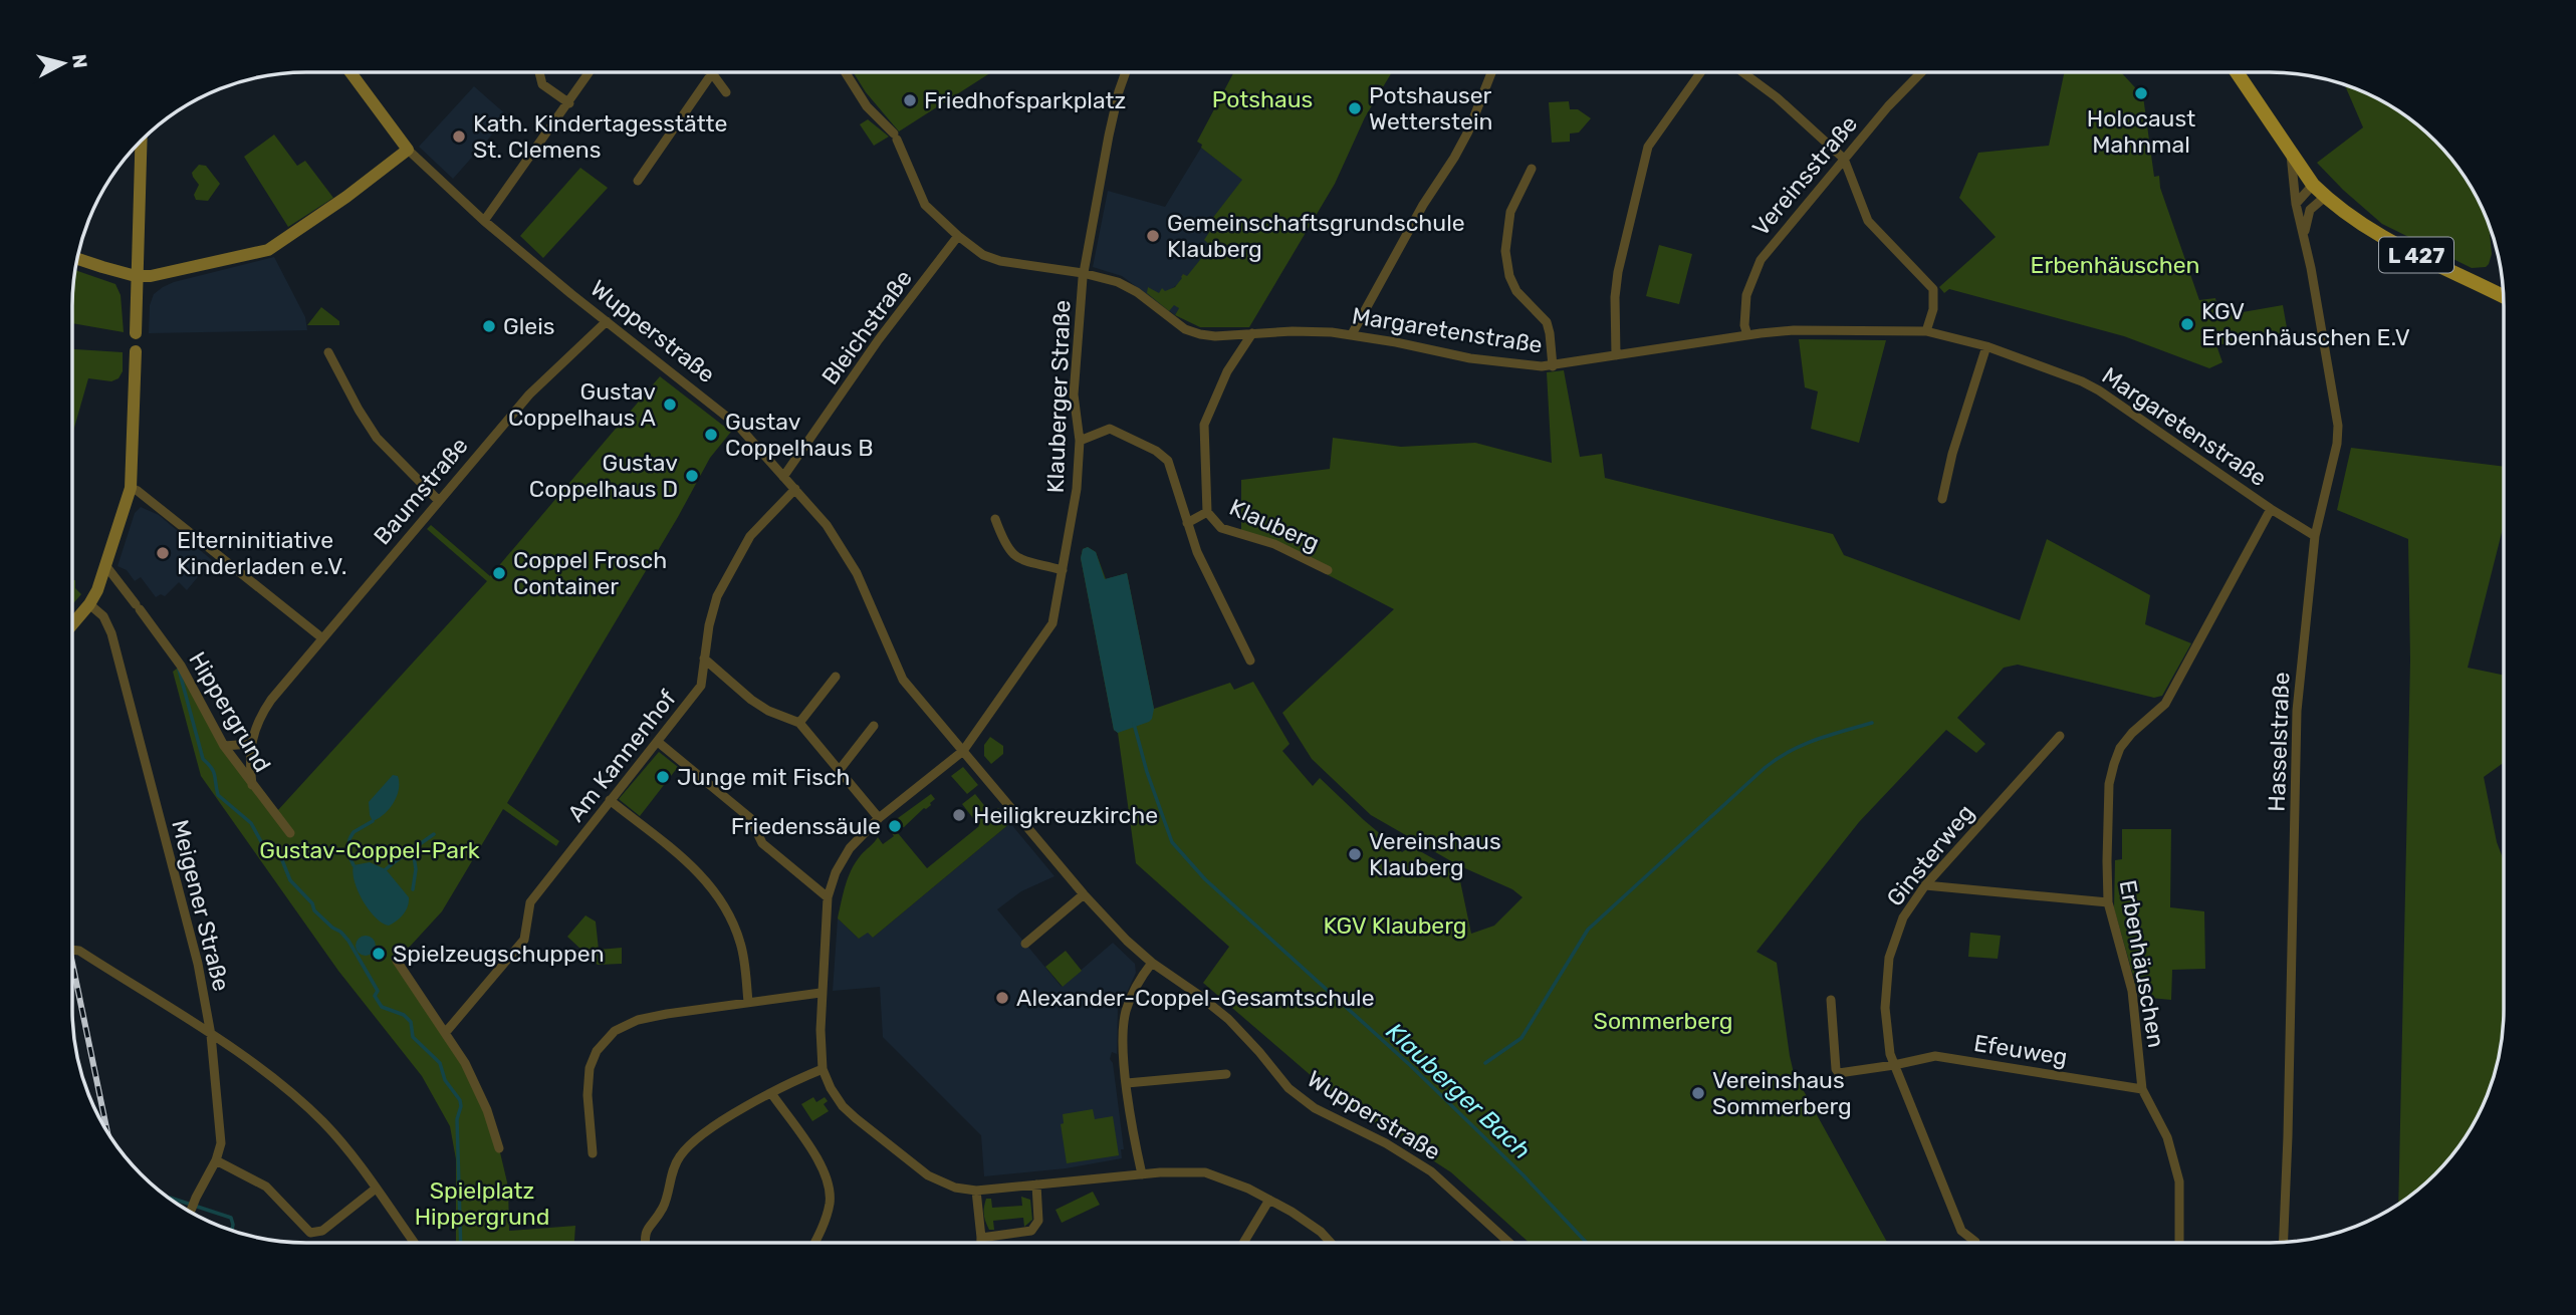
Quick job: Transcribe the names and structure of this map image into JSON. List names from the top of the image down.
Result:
{
  "streets": {
    "main road": ["L 427"],
    "street": [
      "Vereinsstraße",
      "Bleichstraße",
      "Margaretenstraße",
      "Wupperstraße",
      "Klauberger Straße",
      "Baumstraße",
      "Klauberg",
      "Hippergrund",
      "Hasselstraße",
      "Am Kannenhof",
      "Ginsterweg",
      "Meigener Straße",
      "Erbenhäuschen",
      "Efeuweg"
    ]
  },
  "crossings": [
    ["Vereinsstraße", "Margaretenstraße"],
    ["L 427", "Hasselstraße"],
    ["Bleichstraße", "Margaretenstraße"],
    ["Bleichstraße", "Wupperstraße"],
    ["Margaretenstraße", "Klauberger Straße"],
    ["Margaretenstraße", "Klauberg"],
    ["Margaretenstraße", "Hasselstraße"],
    ["Margaretenstraße", "Erbenhäuschen"],
    ["Wupperstraße", "Klauberger Straße"],
    ["Wupperstraße", "Baumstraße"],
    ["Wupperstraße", "Am Kannenhof"],
    ["Ginsterweg", "Efeuweg"],
    ["Erbenhäuschen", "Efeuweg"]
  ],
  "water": ["Klauberger Bach"],
  "parks": [
    "Potshaus",
    "Erbenhäuschen",
    "Gustav-Coppel-Park",
    "KGV Klauberg",
    "Sommerberg",
    "Spielplatz Hippergrund"
  ],
  "places": [
    "Holocaust Mahnmal",
    "Friedhofsparkplatz",
    "Potshauser Wetterstein",
    "Kath. Kindertagesstätte St. Clemens",
    "Gemeinschaftsgrundschule Klauberg",
    "KGV Erbenhäuschen E.V",
    "Gleis",
    "Gustav Coppelhaus A",
    "Gustav Coppelhaus B",
    "Gustav Coppelhaus D",
    "Elterninitiative Kinderladen e.V.",
    "Coppel Frosch Container",
    "Junge mit Fisch",
    "Heiligkreuzkirche",
    "Friedenssäule",
    "Vereinshaus Klauberg",
    "Spielzeugschuppen",
    "Alexander-Coppel-Gesamtschule",
    "Vereinshaus Sommerberg"
  ],
  "north": "right"
}
